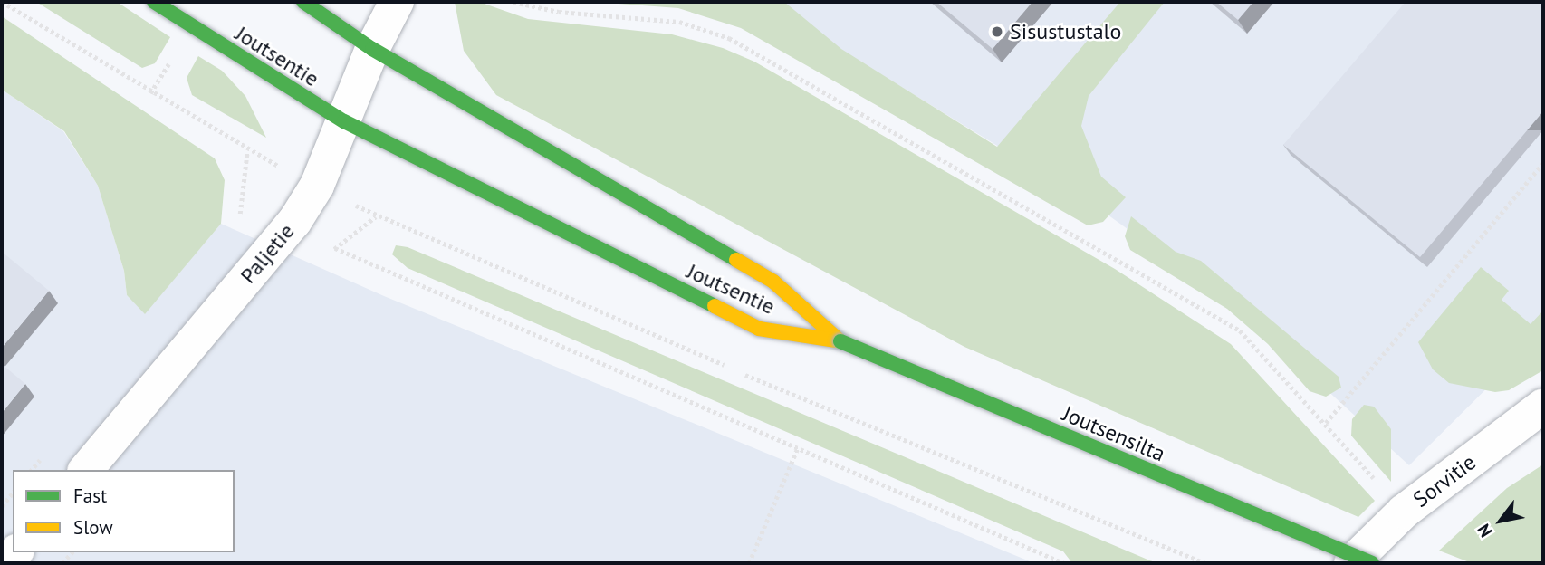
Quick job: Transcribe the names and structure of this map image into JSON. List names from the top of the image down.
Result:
{
  "streets": {
    "main road": ["Joutsentie", "Joutsensilta"],
    "street": ["Paljetie", "Sorvitie"]
  },
  "crossings": [
    ["Joutsentie", "Paljetie"],
    ["Joutsentie", "Joutsensilta"]
  ],
  "places": ["Sisustustalo"],
  "legend": ["Fast", "Slow"],
  "north": "bottom left"
}
